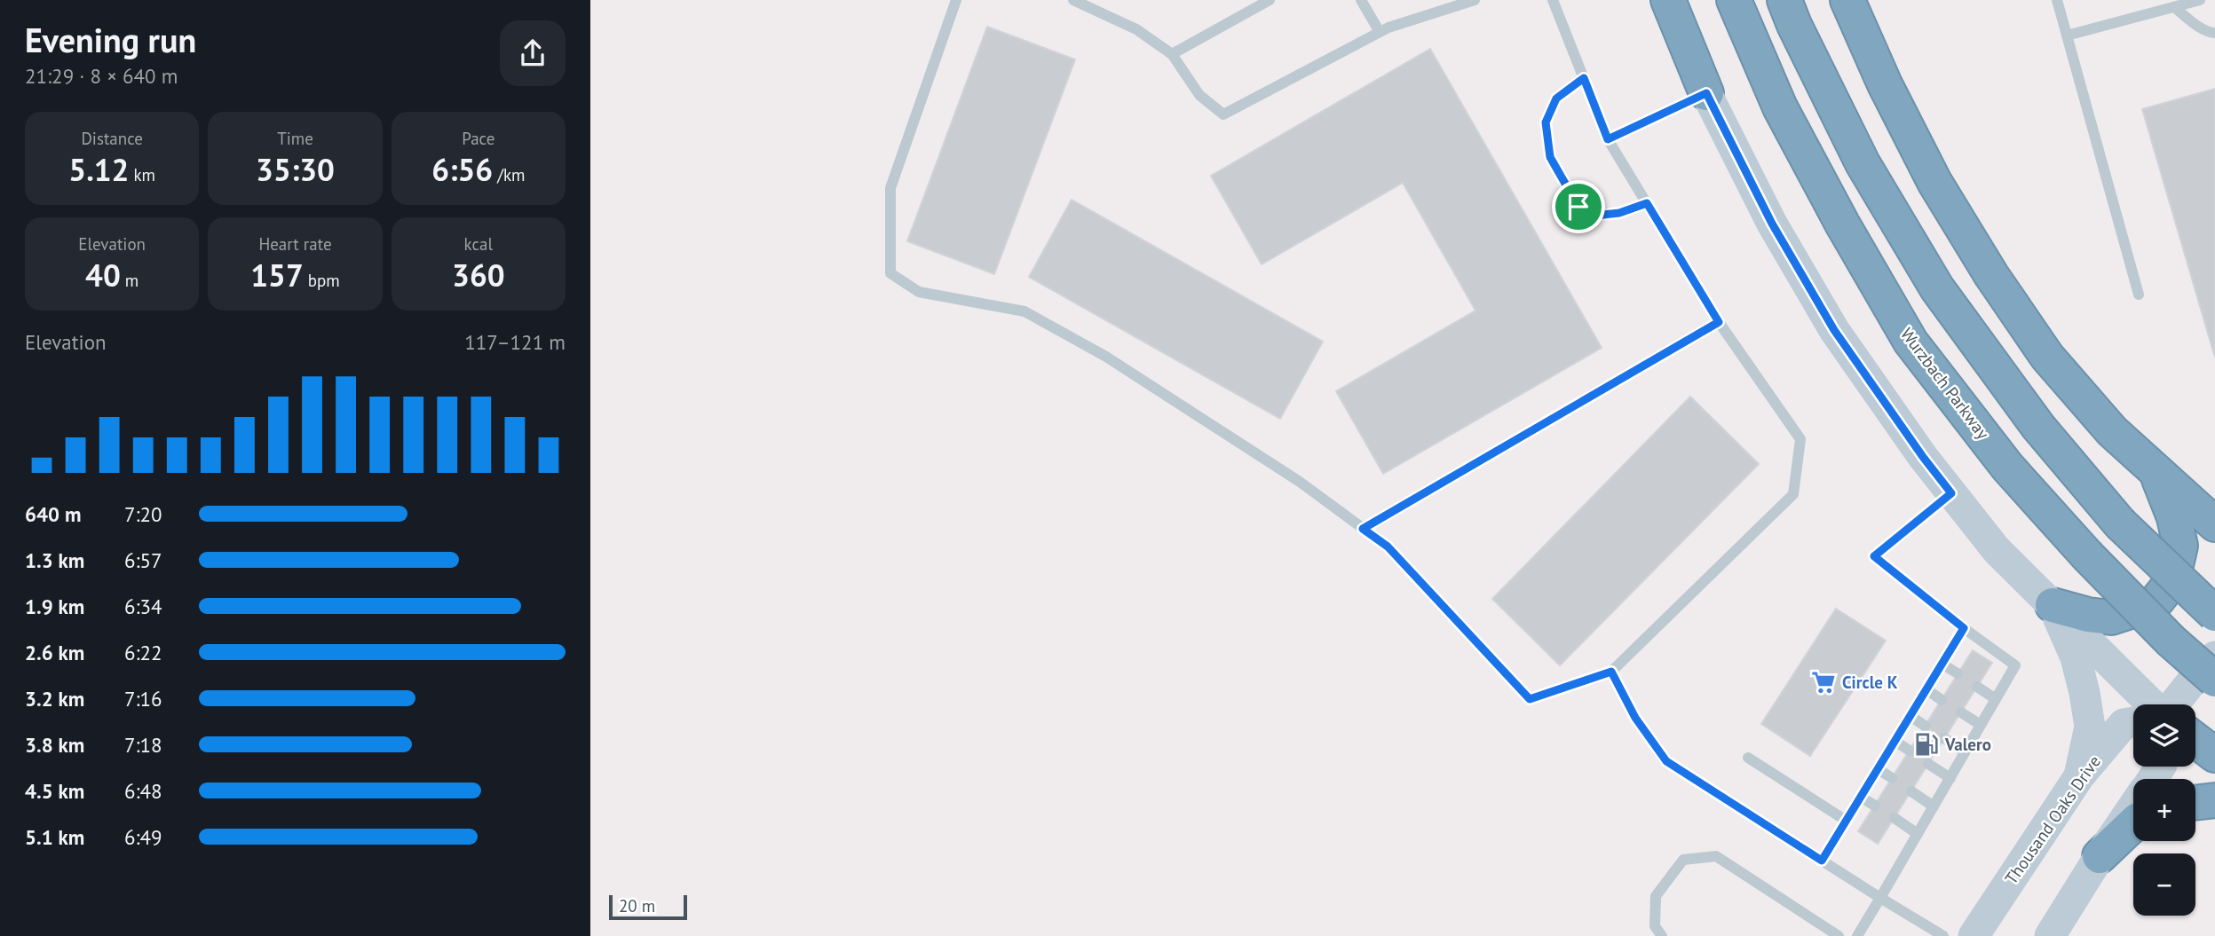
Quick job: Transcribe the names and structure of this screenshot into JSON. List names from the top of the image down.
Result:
{
  "streets": {
    "highway": ["Wurzbach Parkway"],
    "main road": ["Thousand Oaks Drive"]
  },
  "places": {
    "supermarket": ["Circle K"],
    "fuel station": ["Valero"]
  },
  "scale_bar": "20 m",
  "page": {
    "heading": ["Evening run", "21:29 · 8 × 640 m"],
    "stats": [
      ["Distance", "5.12 km"],
      ["Time", "35:30"],
      ["Pace", "6:56 /km"],
      ["Elevation", "40 m"],
      ["Heart rate", "157 bpm"],
      ["kcal", "360"]
    ],
    "chart": ["Elevation", "117–121 m"],
    "list": [
      {
        "name": "640 m",
        "note": "7:20"
      },
      {
        "name": "1.3 km",
        "note": "6:57"
      },
      {
        "name": "1.9 km",
        "note": "6:34"
      },
      {
        "name": "2.6 km",
        "note": "6:22"
      },
      {
        "name": "3.2 km",
        "note": "7:16"
      },
      {
        "name": "3.8 km",
        "note": "7:18"
      },
      {
        "name": "4.5 km",
        "note": "6:48"
      },
      {
        "name": "5.1 km",
        "note": "6:49"
      }
    ],
    "map_buttons": ["+", "−"],
    "scale": "20 m"
  }
}
